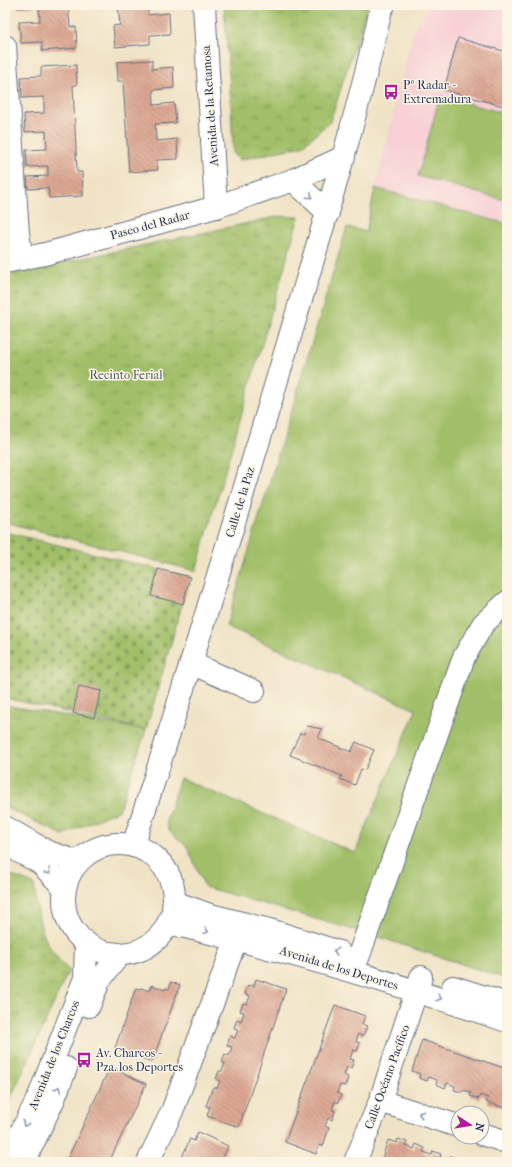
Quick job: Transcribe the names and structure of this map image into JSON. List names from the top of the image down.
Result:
{
  "streets": {
    "street": [
      "Avenida de la Retamosa",
      "Paseo del Radar",
      "Calle de la Paz",
      "Avenida de los Deportes",
      "Avenida de los Charcos",
      "Calle Océano Pacífico"
    ]
  },
  "crossings": [
    ["Avenida de la Retamosa", "Paseo del Radar"],
    ["Paseo del Radar", "Calle de la Paz"],
    ["Calle de la Paz", "Avenida de los Deportes"],
    ["Calle de la Paz", "Avenida de los Charcos"],
    ["Avenida de los Deportes", "Avenida de los Charcos"],
    ["Avenida de los Deportes", "Calle Océano Pacífico"]
  ],
  "parks": ["Recinto Ferial"],
  "places": {
    "bus stop": ["Pº Radar - Extremadura", "Av. Charcos - Pza. los Deportes"]
  },
  "north": "right"
}
